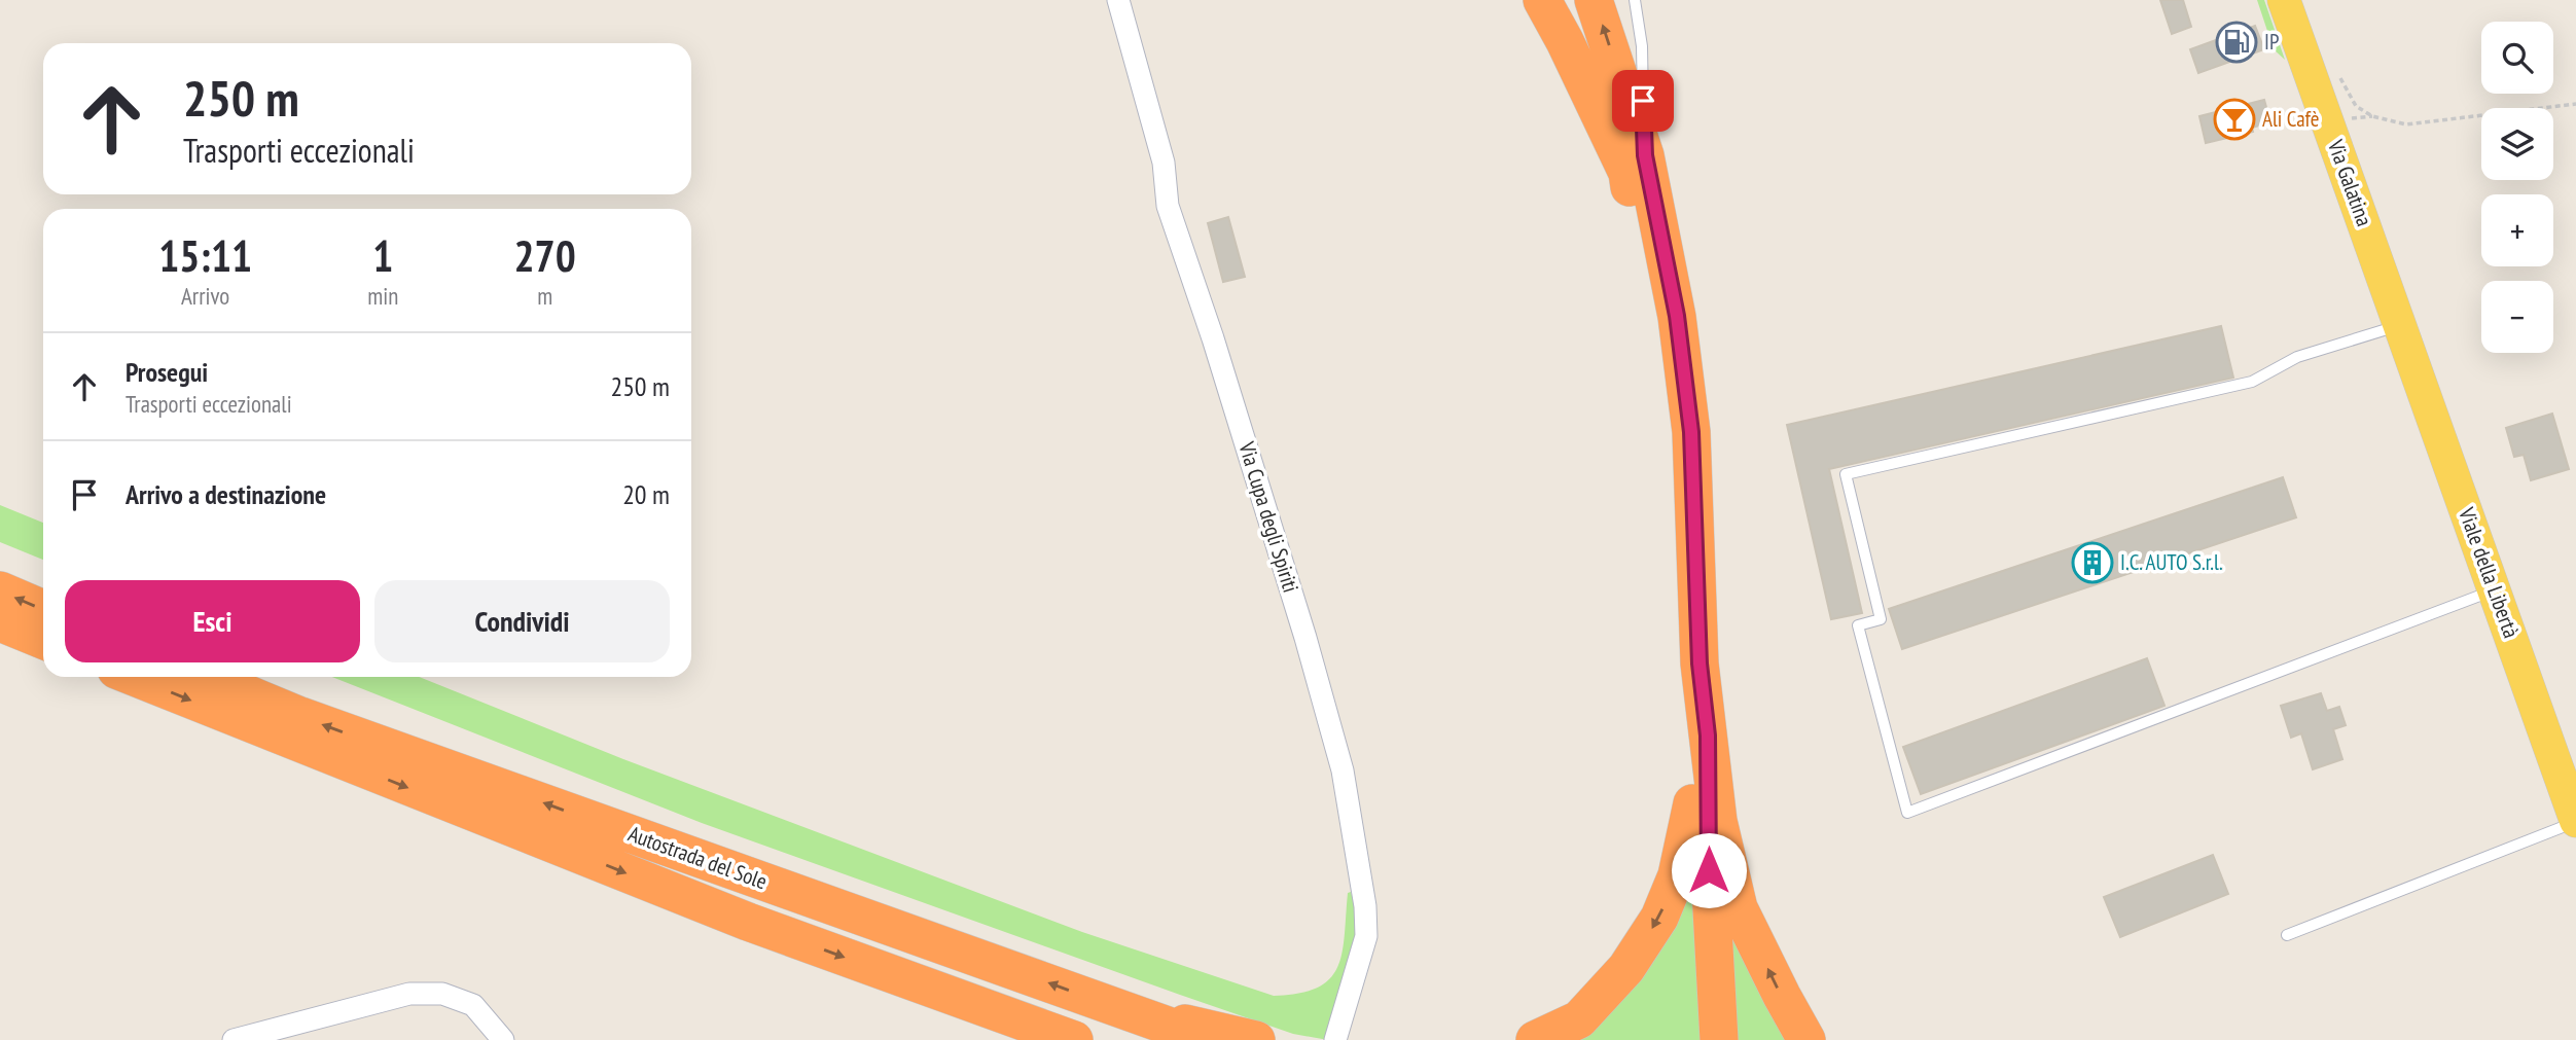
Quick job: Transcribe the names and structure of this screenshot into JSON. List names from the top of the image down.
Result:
{
  "streets": {
    "highway": ["Autostrada del Sole"],
    "main road": ["Via Galatina", "Viale della Libertà"],
    "street": ["Via Cupa degli Spiriti"]
  },
  "crossings": [
    ["Via Galatina", "Viale della Libertà"]
  ],
  "places": {
    "fuel station": ["IP"],
    "bar": ["Ali Cafè"],
    "building": ["I.C. AUTO S.r.l."]
  },
  "page": {
    "map_buttons": ["+", "−"],
    "turn": ["250 m", "Trasporti eccezionali"],
    "eta": [
      "15:11",
      "Arrivo",
      "1",
      "min",
      "270",
      "m"
    ],
    "list": [
      {
        "name": "Prosegui",
        "note": "Trasporti eccezionali",
        "value": "250 m"
      },
      {
        "name": "Arrivo a destinazione",
        "value": "20 m"
      }
    ],
    "buttons": ["Esci", "Condividi"]
  }
}
